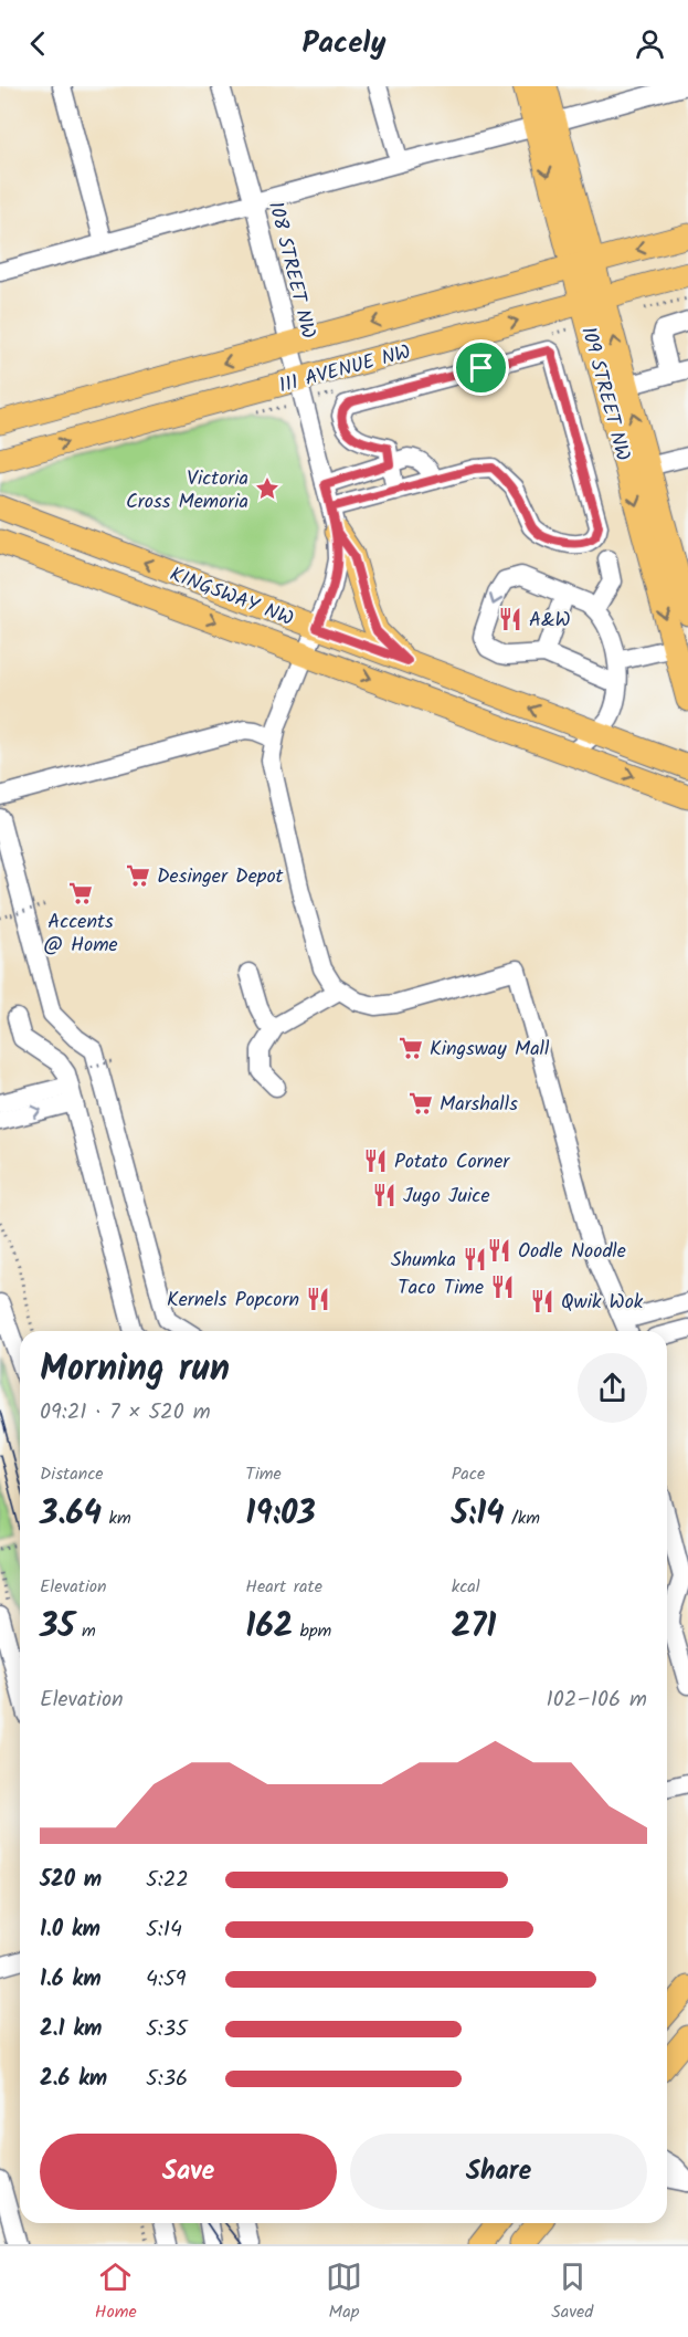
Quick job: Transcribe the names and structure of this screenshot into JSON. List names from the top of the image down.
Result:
{
  "streets": {
    "main road": ["111 AVENUE NW", "109 STREET NW", "KINGSWAY NW"],
    "street": ["108 STREET NW"]
  },
  "crossings": [
    ["108 STREET NW", "111 AVENUE NW"],
    ["108 STREET NW", "KINGSWAY NW"],
    ["111 AVENUE NW", "109 STREET NW"]
  ],
  "places": {
    "place": ["Victoria Cross Memoria"],
    "restaurant": [
      "A&W",
      "Potato Corner",
      "Jugo Juice",
      "Oodle Noodle",
      "Shumka",
      "Taco Time",
      "Kernels Popcorn",
      "Qwik Wok"
    ],
    "supermarket": [
      "Desinger Depot",
      "Accents @ Home",
      "Kingsway Mall",
      "Marshalls"
    ]
  },
  "page": {
    "header": "Pacely",
    "heading": ["Morning run", "09:21 · 7 × 520 m"],
    "stats": [
      ["Distance", "3.64 km"],
      ["Time", "19:03"],
      ["Pace", "5:14 /km"],
      ["Elevation", "35 m"],
      ["Heart rate", "162 bpm"],
      ["kcal", "271"]
    ],
    "chart": ["Elevation", "102–106 m"],
    "list": [
      {
        "name": "520 m",
        "note": "5:22"
      },
      {
        "name": "1.0 km",
        "note": "5:14"
      },
      {
        "name": "1.6 km",
        "note": "4:59"
      },
      {
        "name": "2.1 km",
        "note": "5:35"
      },
      {
        "name": "2.6 km",
        "note": "5:36"
      }
    ],
    "buttons": ["Save", "Share"],
    "tabs": ["Home", "Map", "Saved"]
  }
}
